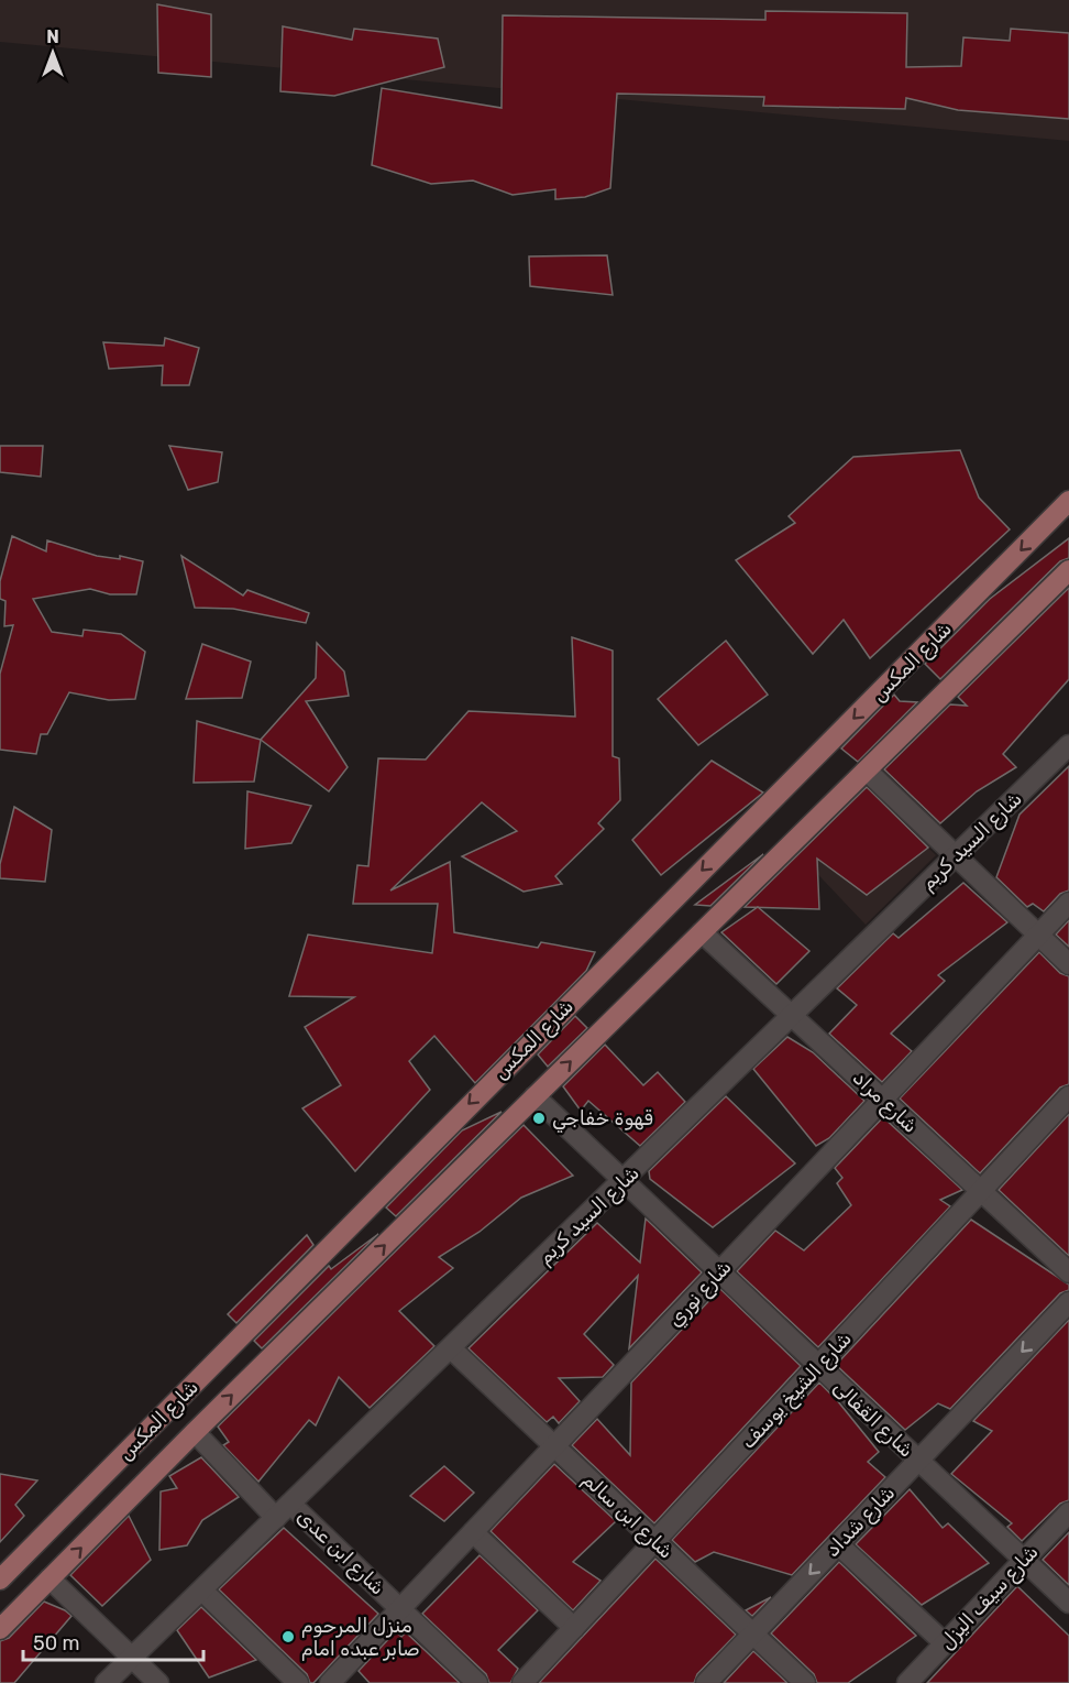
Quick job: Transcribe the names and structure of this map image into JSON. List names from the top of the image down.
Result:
{
  "streets": {
    "main road": ["شارع المكس"],
    "street": [
      "شارع السيد كريم",
      "شارع مراد",
      "شارع نوري",
      "شارع الشيخ يوسف",
      "شارع القفالى",
      "شارع ابن سالم",
      "شارع شداد",
      "شارع ابن عدى",
      "شارع سيف اليزل"
    ]
  },
  "crossings": [
    ["شارع المكس", "شارع مراد"],
    ["شارع المكس", "شارع القفالى"],
    ["شارع السيد كريم", "شارع مراد"],
    ["شارع السيد كريم", "شارع القفالى"],
    ["شارع السيد كريم", "شارع ابن سالم"],
    ["شارع السيد كريم", "شارع ابن عدى"],
    ["شارع مراد", "شارع نوري"],
    ["شارع مراد", "شارع الشيخ يوسف"],
    ["شارع نوري", "شارع القفالى"],
    ["شارع نوري", "شارع ابن سالم"],
    ["شارع نوري", "شارع ابن عدى"],
    ["شارع الشيخ يوسف", "شارع القفالى"],
    ["شارع الشيخ يوسف", "شارع ابن سالم"],
    ["شارع القفالى", "شارع شداد"],
    ["شارع القفالى", "شارع سيف اليزل"],
    ["شارع ابن سالم", "شارع شداد"]
  ],
  "one_way": ["شارع شداد"],
  "places": ["قهوة خفاجي", "منزل المرحوم صابر عبده امام"],
  "scale_bar": "50 m",
  "north": "top"
}
